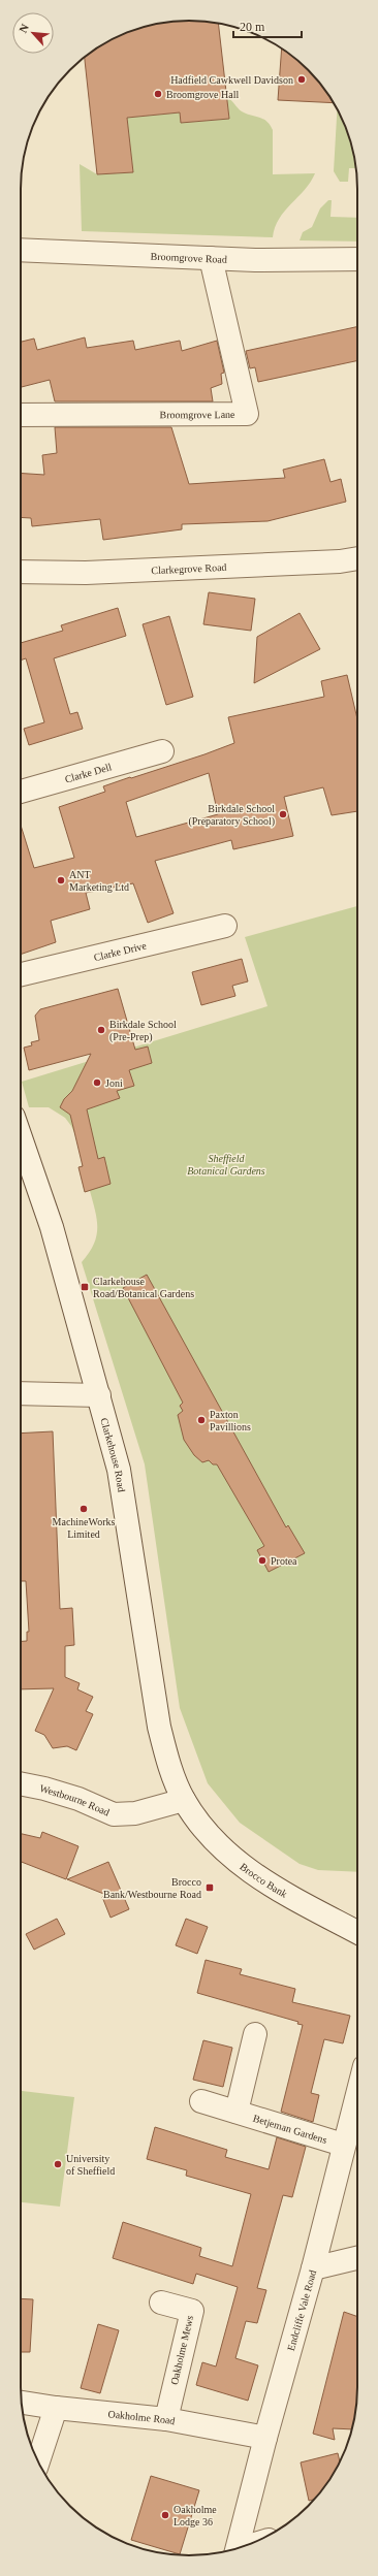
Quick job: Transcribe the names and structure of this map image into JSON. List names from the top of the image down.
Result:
{
  "streets": {
    "street": [
      "Broomgrove Road",
      "Broomgrove Lane",
      "Clarkegrove Road",
      "Clarke Dell",
      "Clarke Drive",
      "Clarkehouse Road",
      "Westbourne Road",
      "Brocco Bank",
      "Betjeman Gardens",
      "Endcliffe Vale Road",
      "Oakholme Mews",
      "Oakholme Road"
    ]
  },
  "crossings": [
    ["Broomgrove Road", "Broomgrove Lane"],
    ["Clarkehouse Road", "Westbourne Road"],
    ["Clarkehouse Road", "Brocco Bank"],
    ["Westbourne Road", "Brocco Bank"],
    ["Betjeman Gardens", "Endcliffe Vale Road"],
    ["Endcliffe Vale Road", "Oakholme Road"],
    ["Oakholme Mews", "Oakholme Road"]
  ],
  "parks": ["Sheffield Botanical Gardens"],
  "places": {
    "other": [
      "Hadfield Cawkwell Davidson",
      "Broomgrove Hall",
      "Birkdale School (Preparatory School)",
      "ANT Marketing Ltd",
      "Birkdale School (Pre-Prep)",
      "Joni",
      "Paxton Pavillions",
      "MachineWorks Limited",
      "Protea",
      "University of Sheffield",
      "Oakholme Lodge 36"
    ],
    "transit": ["Clarkehouse Road/Botanical Gardens", "Brocco Bank/Westbourne Road"]
  },
  "scale_bar": "20 m",
  "north": "top left"
}
